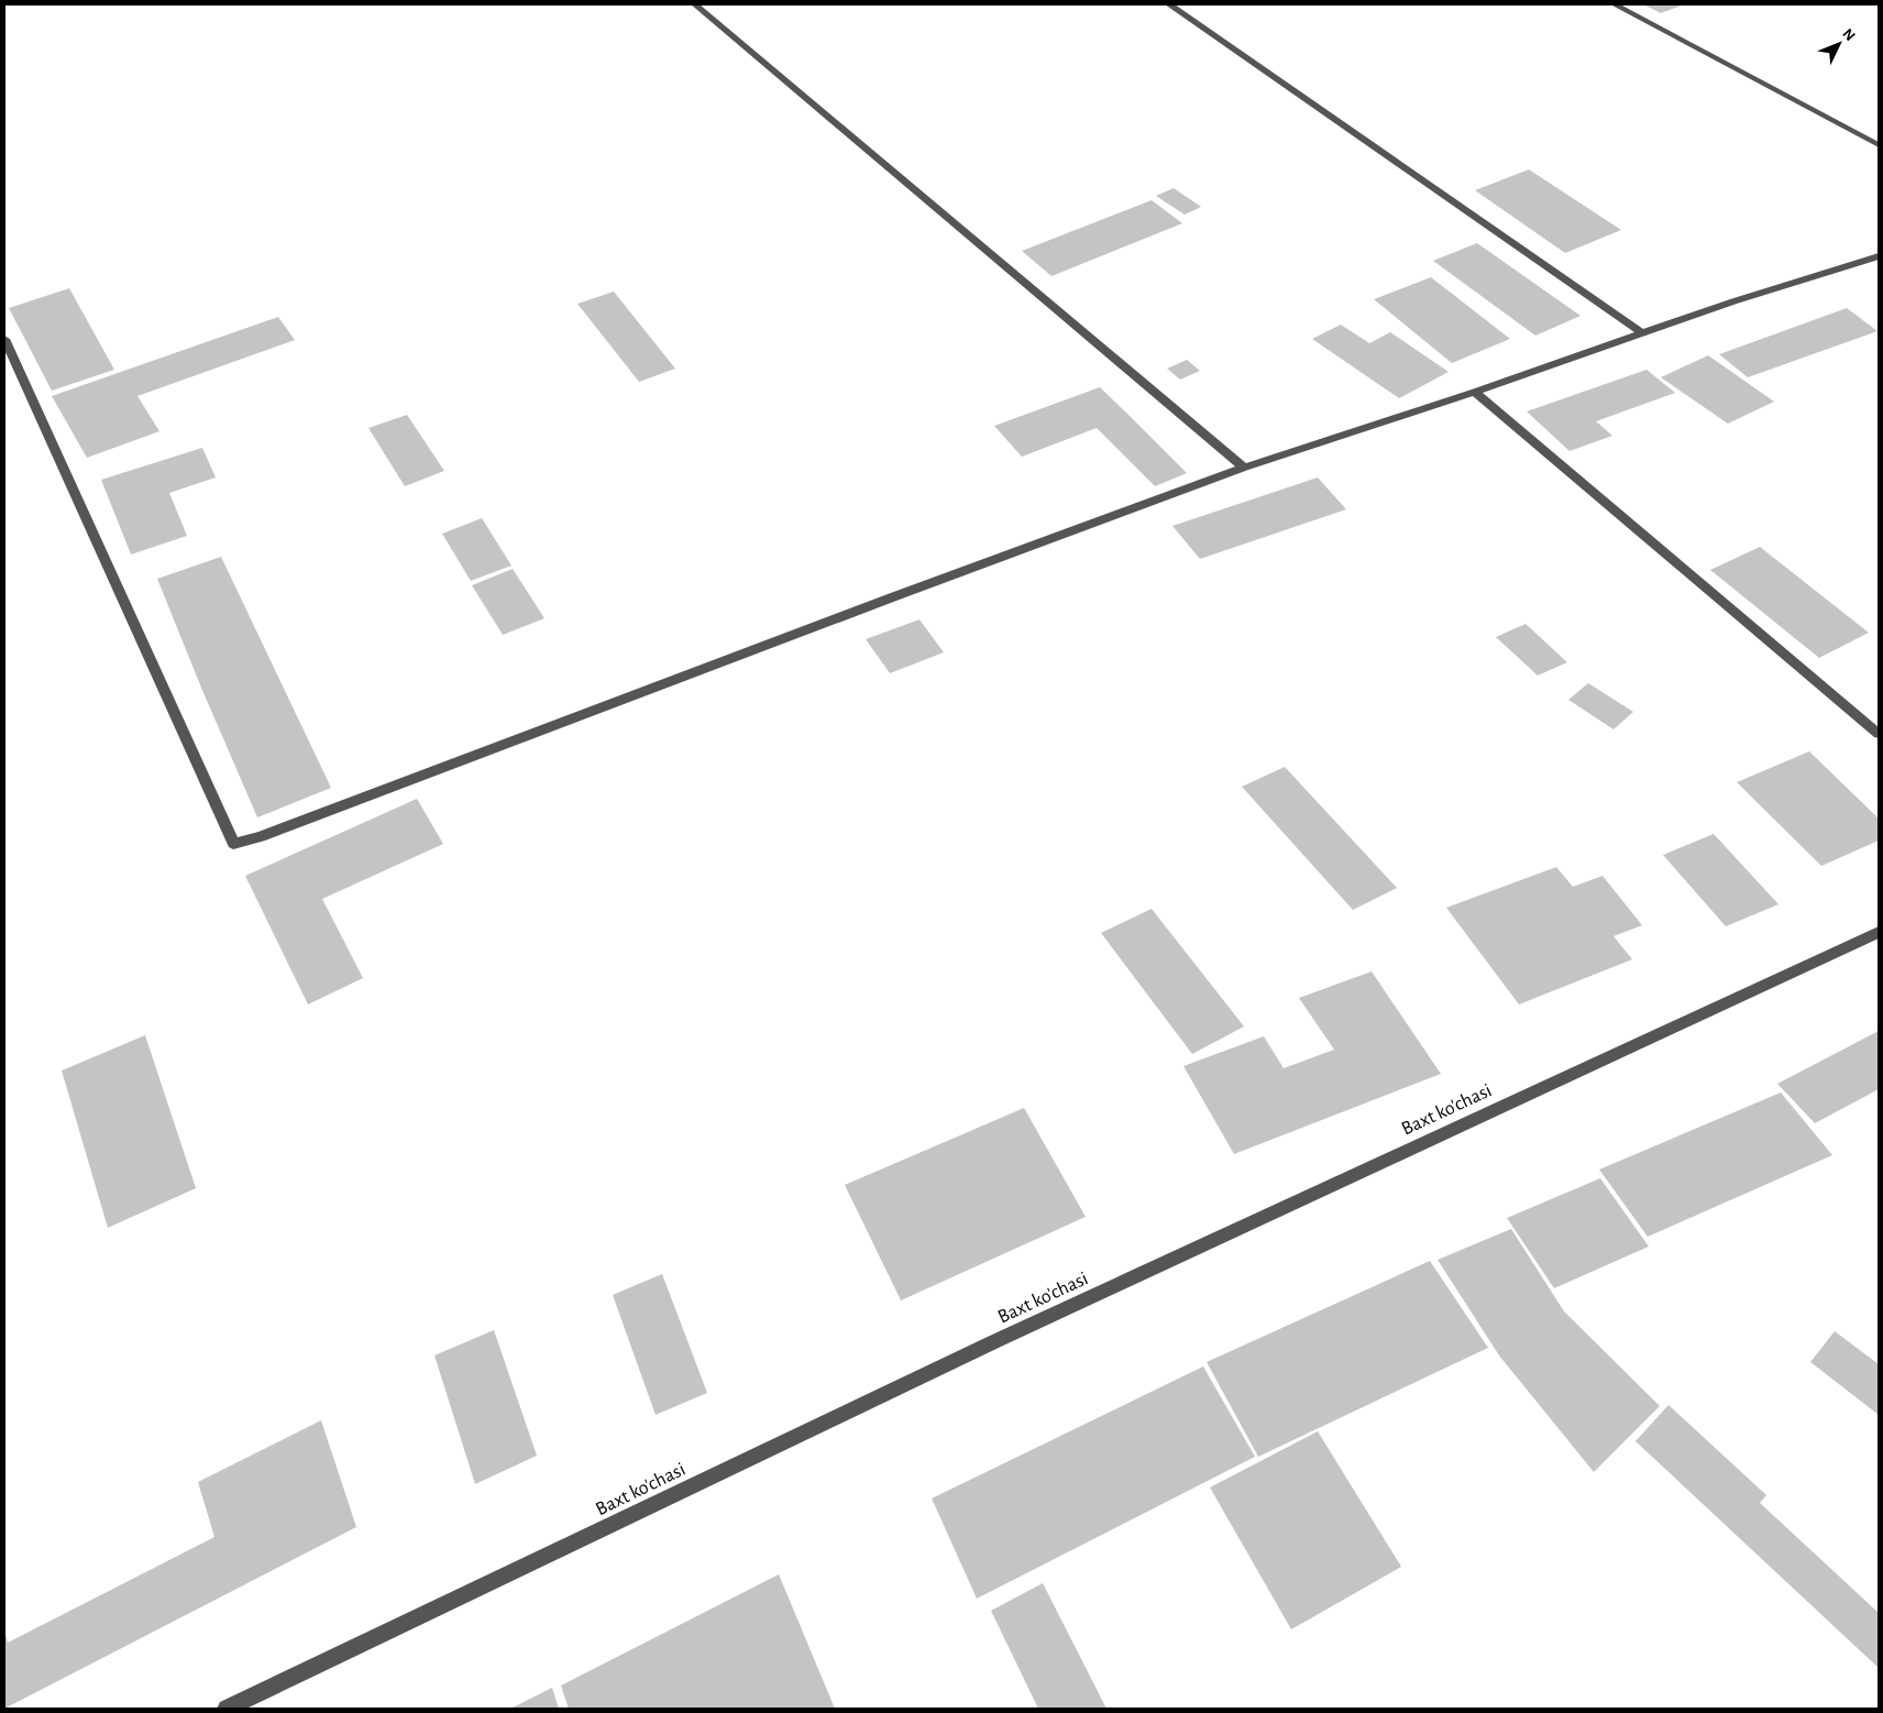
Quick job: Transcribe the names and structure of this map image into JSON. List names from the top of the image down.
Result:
{
  "streets": {
    "street": ["Baxt ko'chasi"]
  },
  "north": "top right"
}
